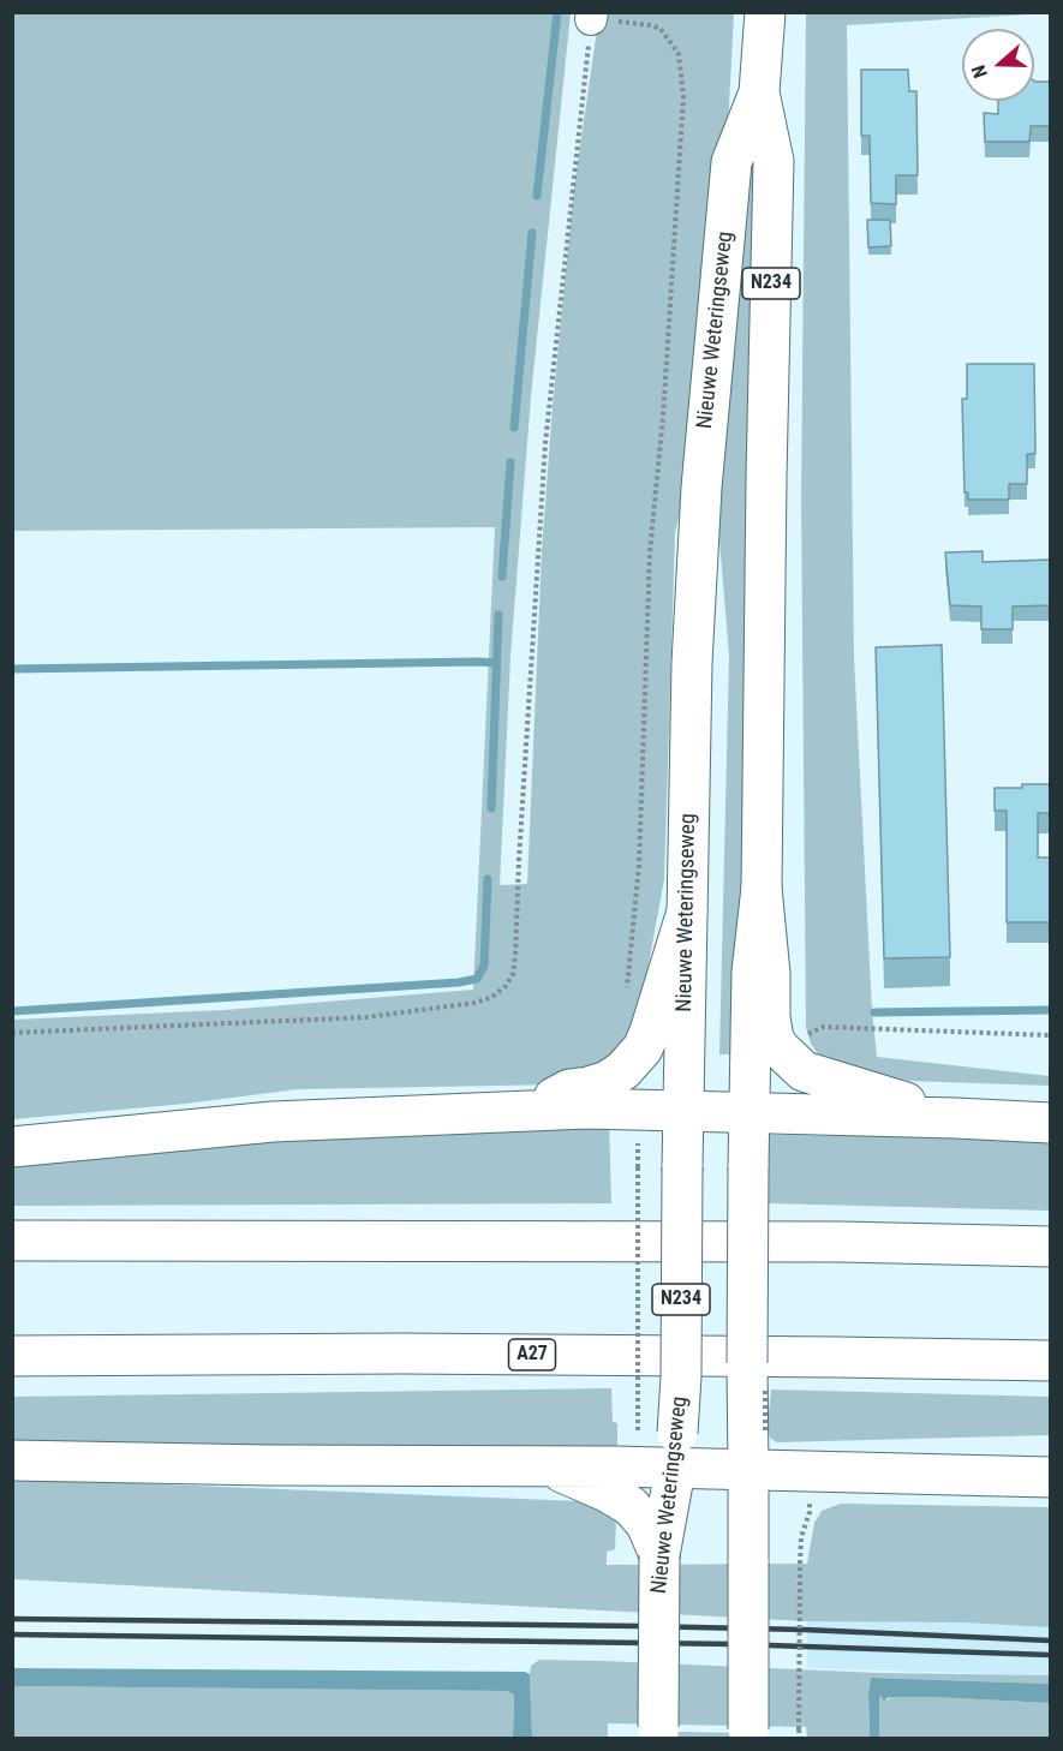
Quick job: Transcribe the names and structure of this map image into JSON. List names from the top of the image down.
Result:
{
  "streets": {
    "main road": ["N234", "Nieuwe Weteringseweg", "A27"]
  },
  "north": "left"
}
